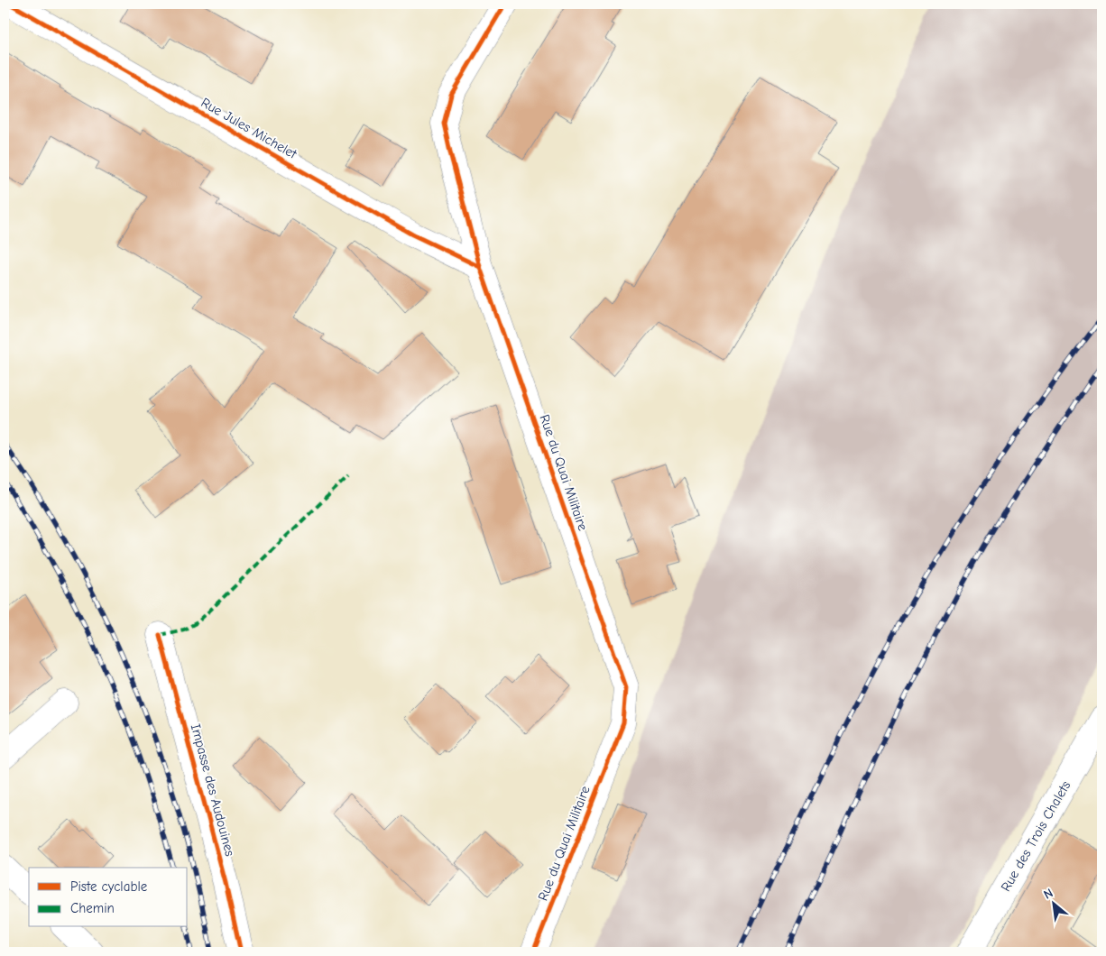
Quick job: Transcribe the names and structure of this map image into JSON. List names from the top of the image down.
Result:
{
  "streets": {
    "street": [
      "Rue Jules Michelet",
      "Rue du Quai Militaire",
      "Impasse des Audouines",
      "Rue des Trois Chalets"
    ]
  },
  "crossings": [
    ["Rue Jules Michelet", "Rue du Quai Militaire"]
  ],
  "legend": ["Piste cyclable", "Chemin"],
  "north": "top left"
}
